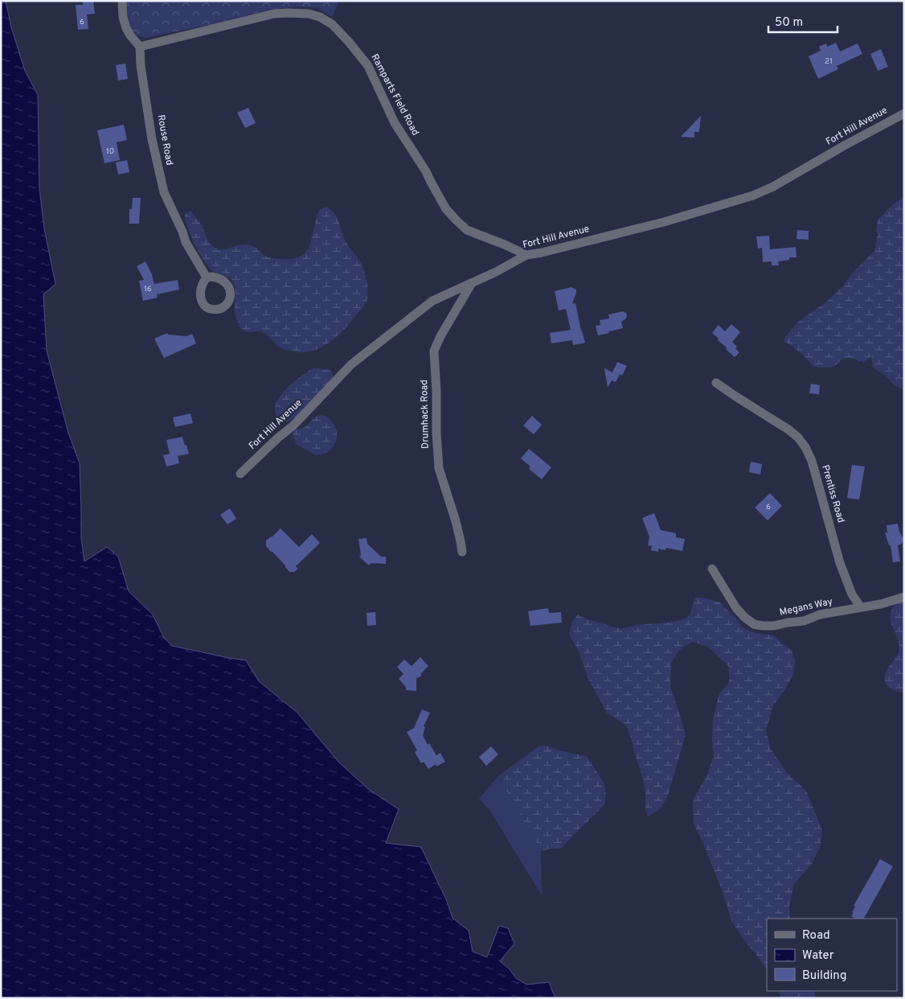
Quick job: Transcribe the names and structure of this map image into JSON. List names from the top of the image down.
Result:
{
  "streets": {
    "street": [
      "Ramparts Field Road",
      "Fort Hill Avenue",
      "Rouse Road",
      "Drumhack Road",
      "Prentiss Road",
      "Megans Way"
    ]
  },
  "crossings": [
    ["Ramparts Field Road", "Fort Hill Avenue"],
    ["Ramparts Field Road", "Rouse Road"],
    ["Fort Hill Avenue", "Drumhack Road"],
    ["Prentiss Road", "Megans Way"]
  ],
  "house_numbers": [
    "6",
    "21",
    "10",
    "16",
    "6"
  ],
  "legend": ["Road", "Water", "Building"],
  "scale_bar": "50 m"
}
